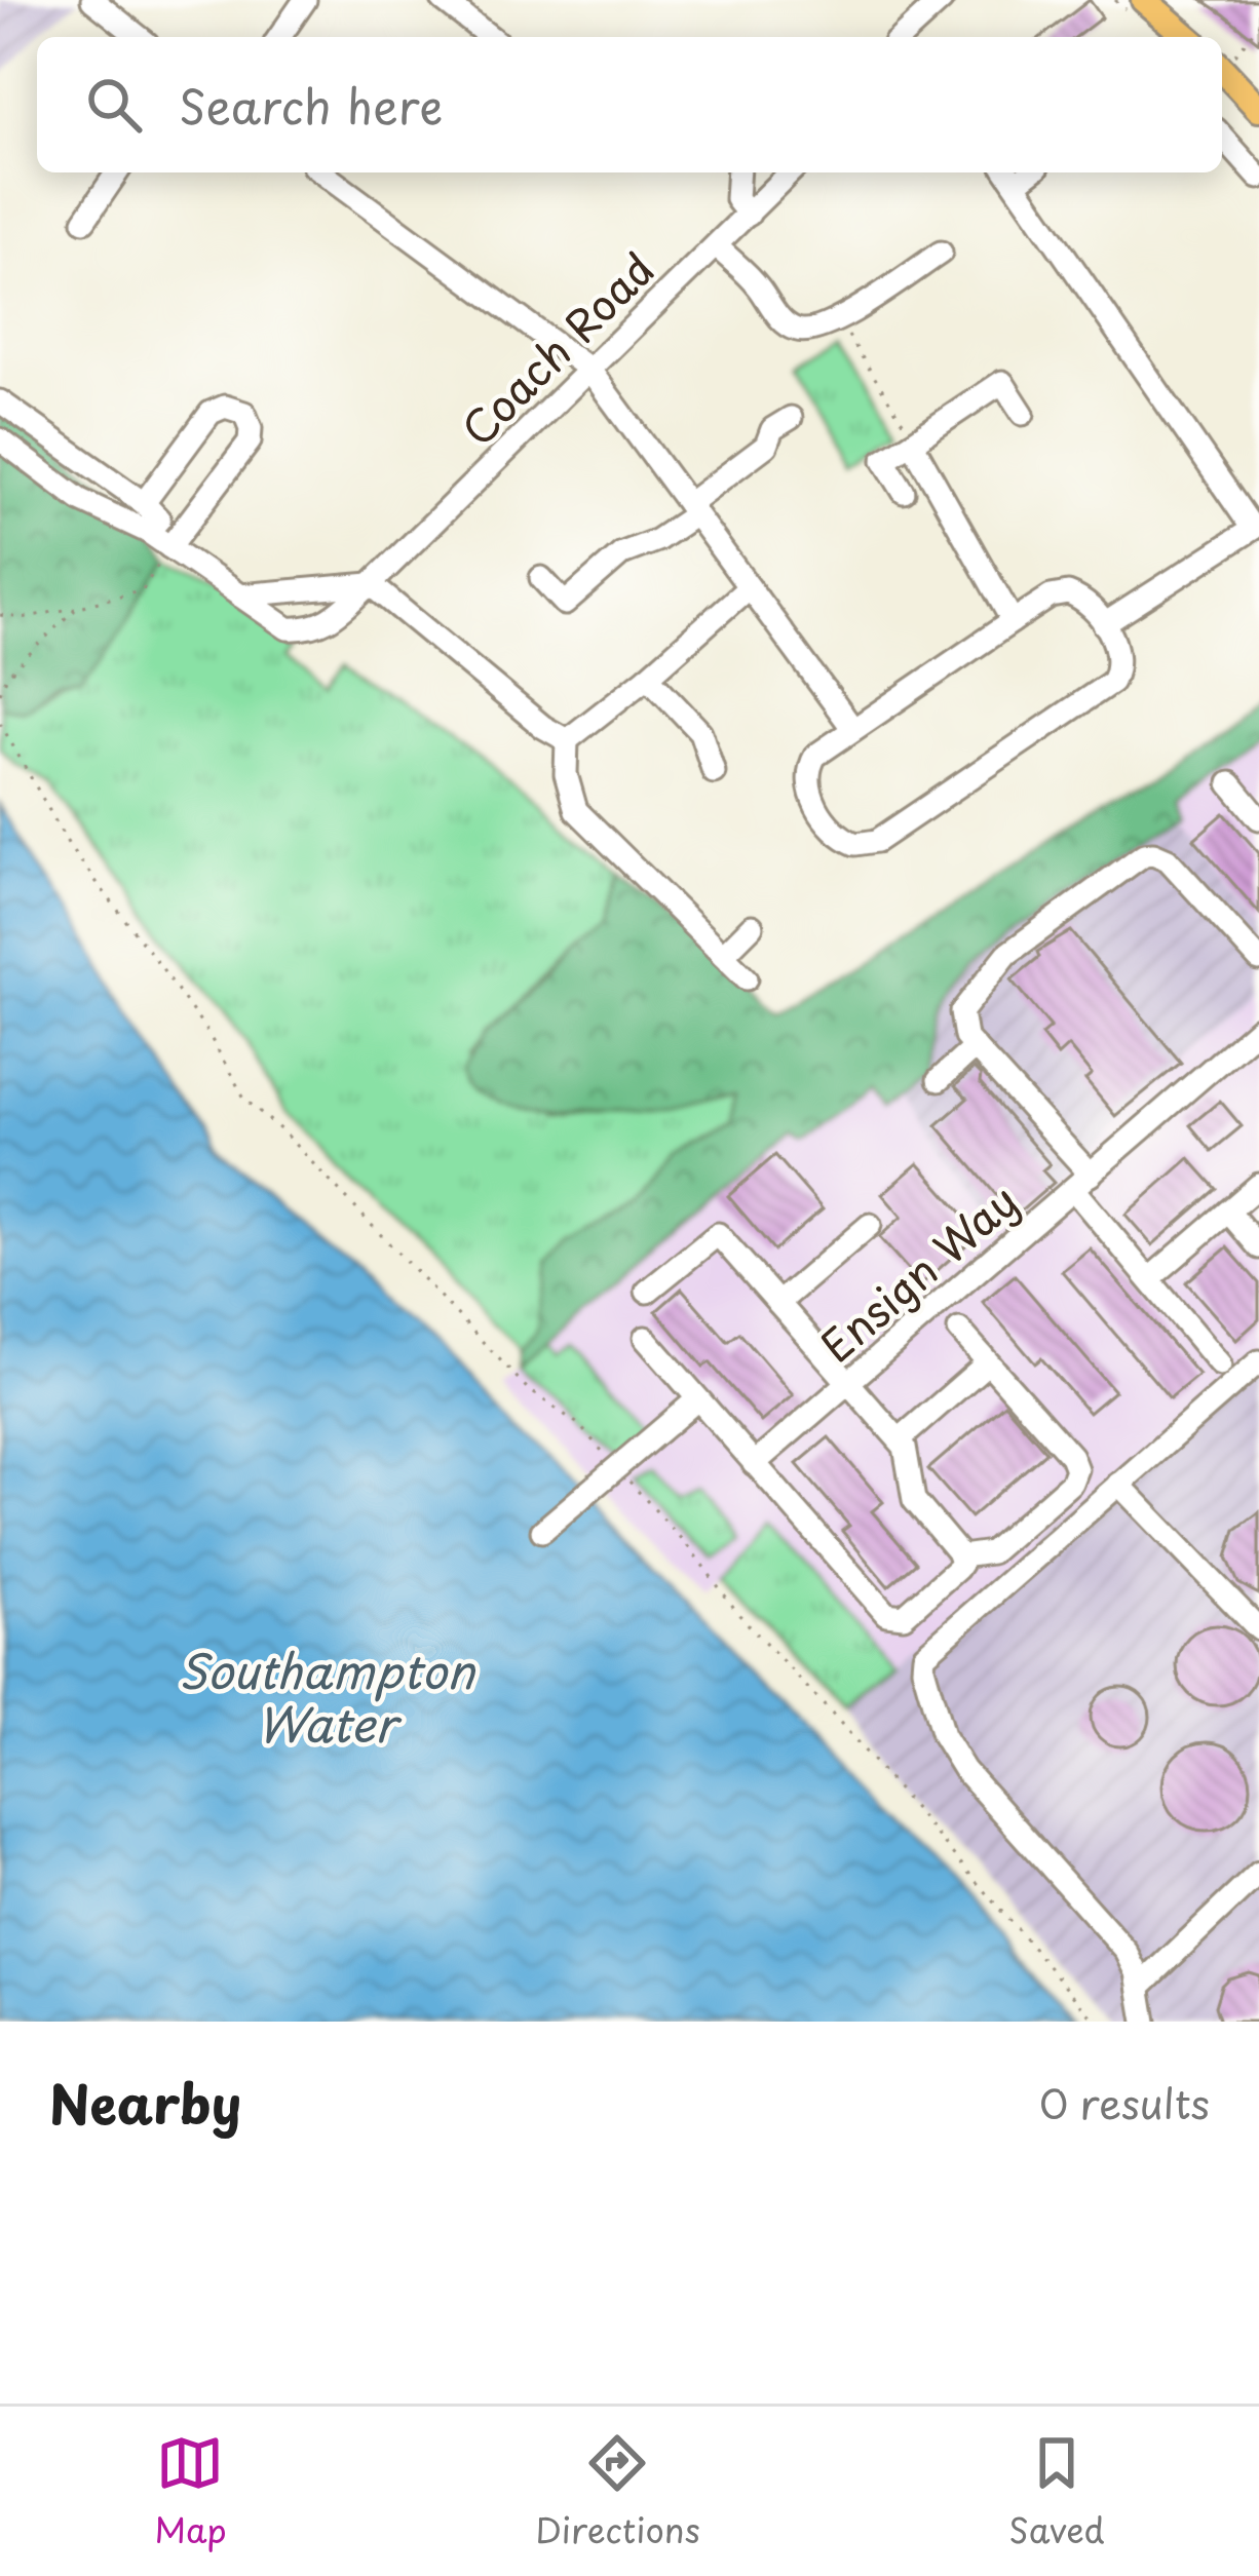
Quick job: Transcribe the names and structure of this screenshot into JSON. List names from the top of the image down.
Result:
{
  "streets": {
    "street": ["Coach Road", "Ensign Way"]
  },
  "water": ["Southampton Water"],
  "page": {
    "search": "Search here",
    "heading": ["Nearby", "0 results"],
    "nav": ["Map", "Directions", "Saved"]
  }
}
